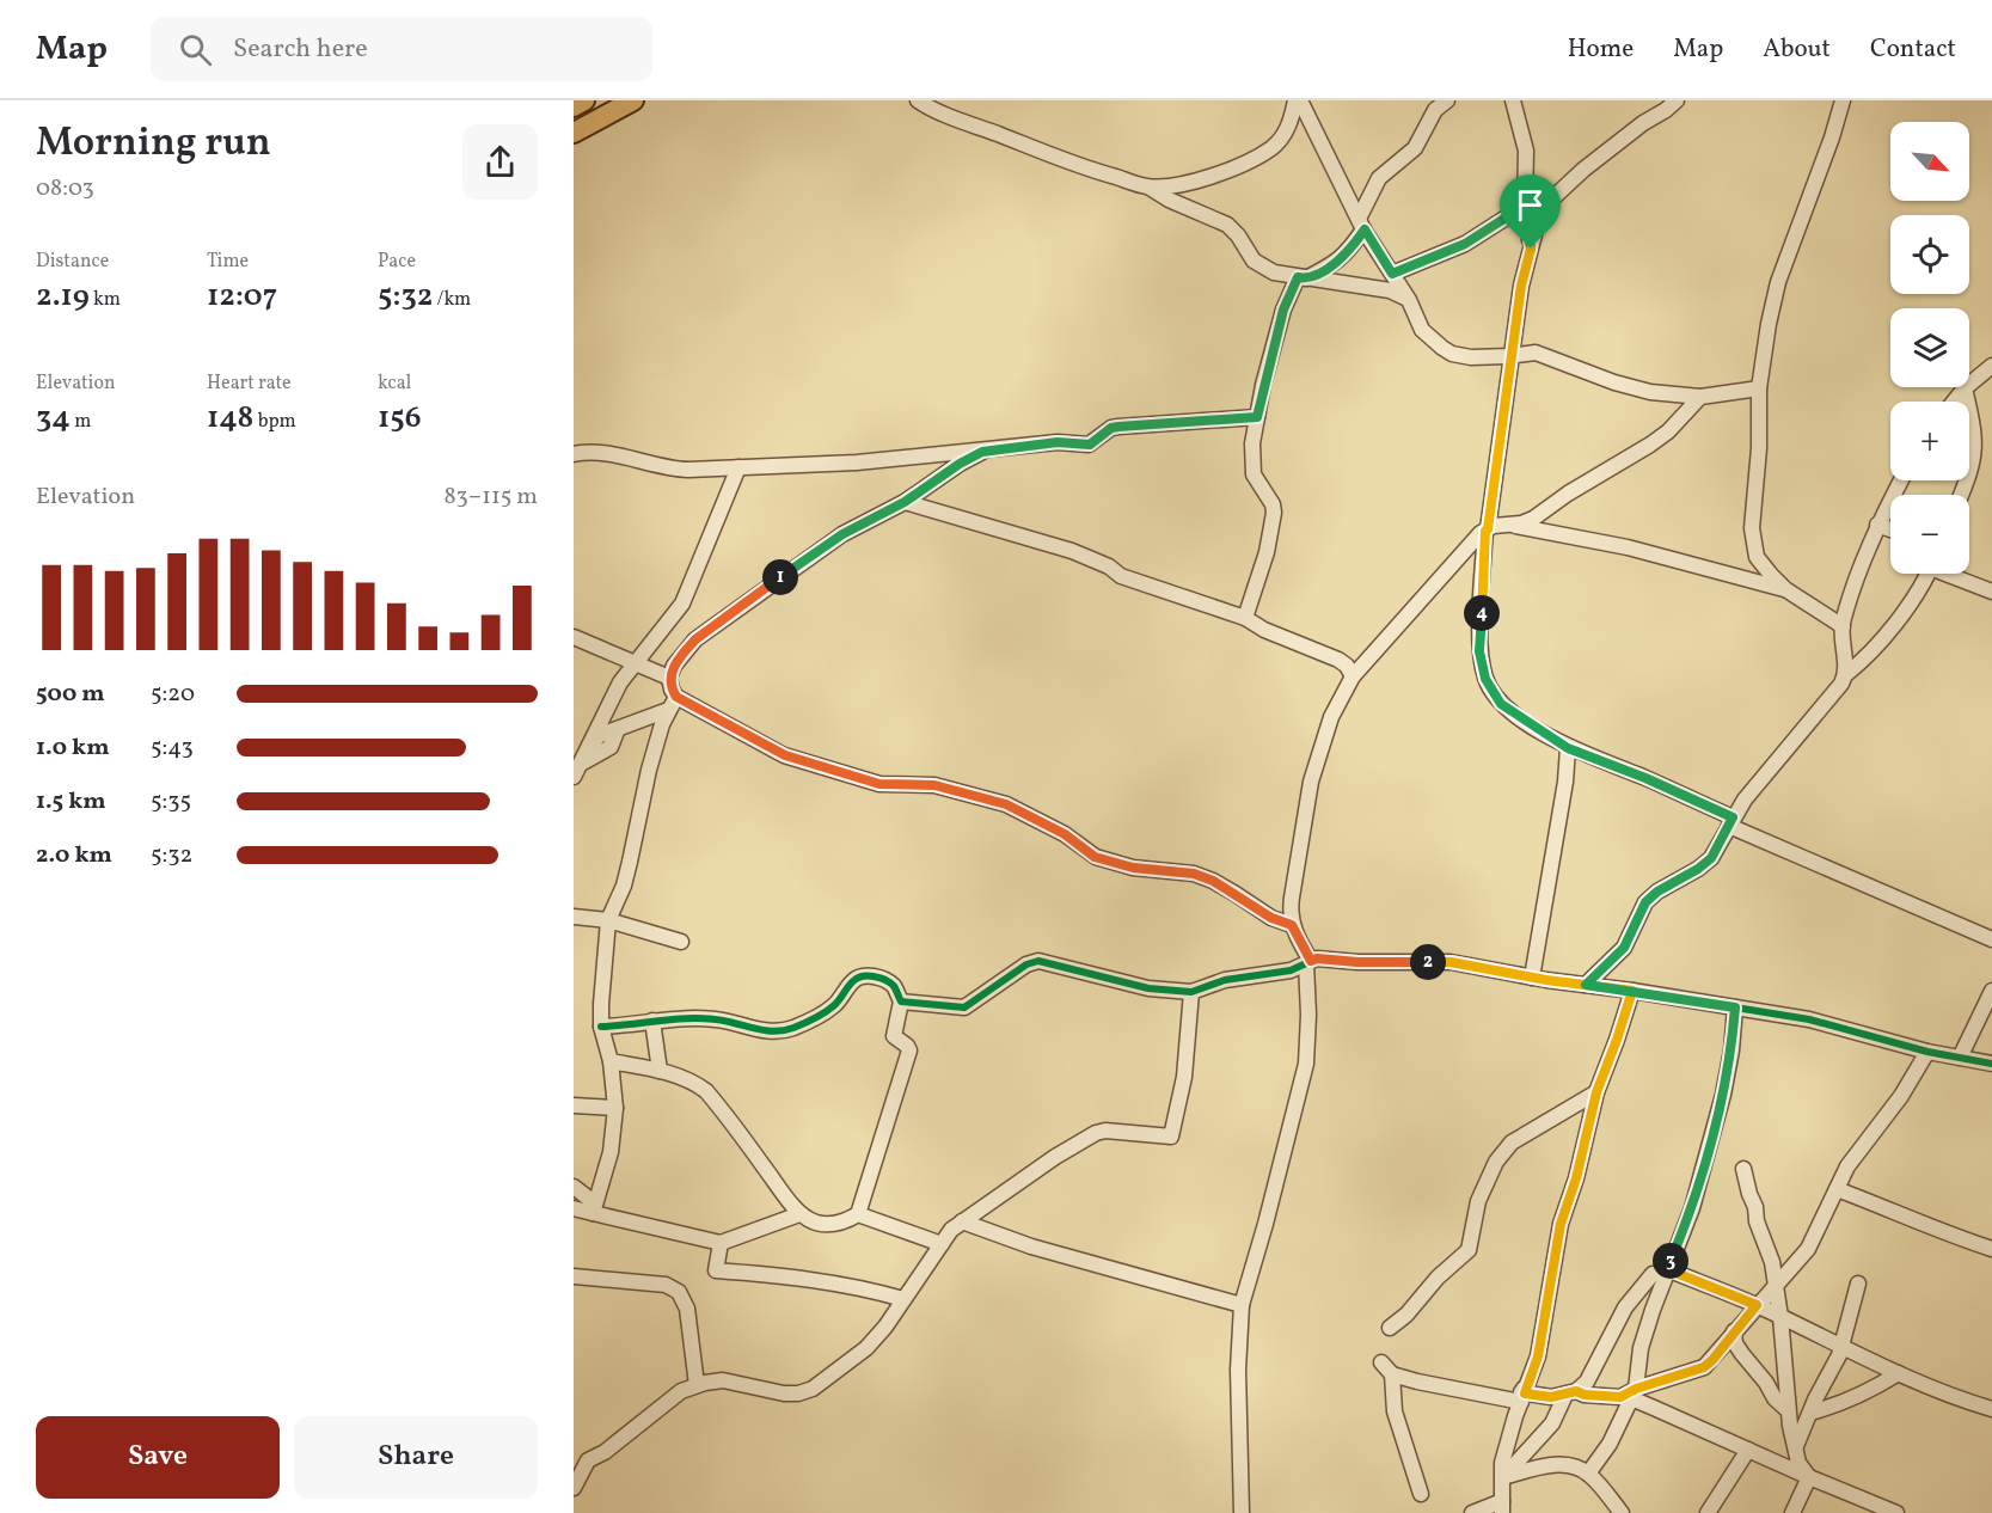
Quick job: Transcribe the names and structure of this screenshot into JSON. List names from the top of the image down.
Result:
{
  "north": "bottom right",
  "page": {
    "header": "Map",
    "search": "Search here",
    "nav": [
      "Home",
      "Map",
      "About",
      "Contact"
    ],
    "heading": ["Morning run", "08:03"],
    "map_buttons": ["+", "−"],
    "stats": [
      ["Distance", "2.19 km"],
      ["Time", "12:07"],
      ["Pace", "5:32 /km"],
      ["Elevation", "34 m"],
      ["Heart rate", "148 bpm"],
      ["kcal", "156"]
    ],
    "chart": ["Elevation", "83–115 m"],
    "pins": [
      "1",
      "4",
      "2",
      "3"
    ],
    "list": [
      {
        "name": "500 m",
        "note": "5:20"
      },
      {
        "name": "1.0 km",
        "note": "5:43"
      },
      {
        "name": "1.5 km",
        "note": "5:35"
      },
      {
        "name": "2.0 km",
        "note": "5:32"
      }
    ],
    "buttons": ["Save", "Share"]
  }
}
